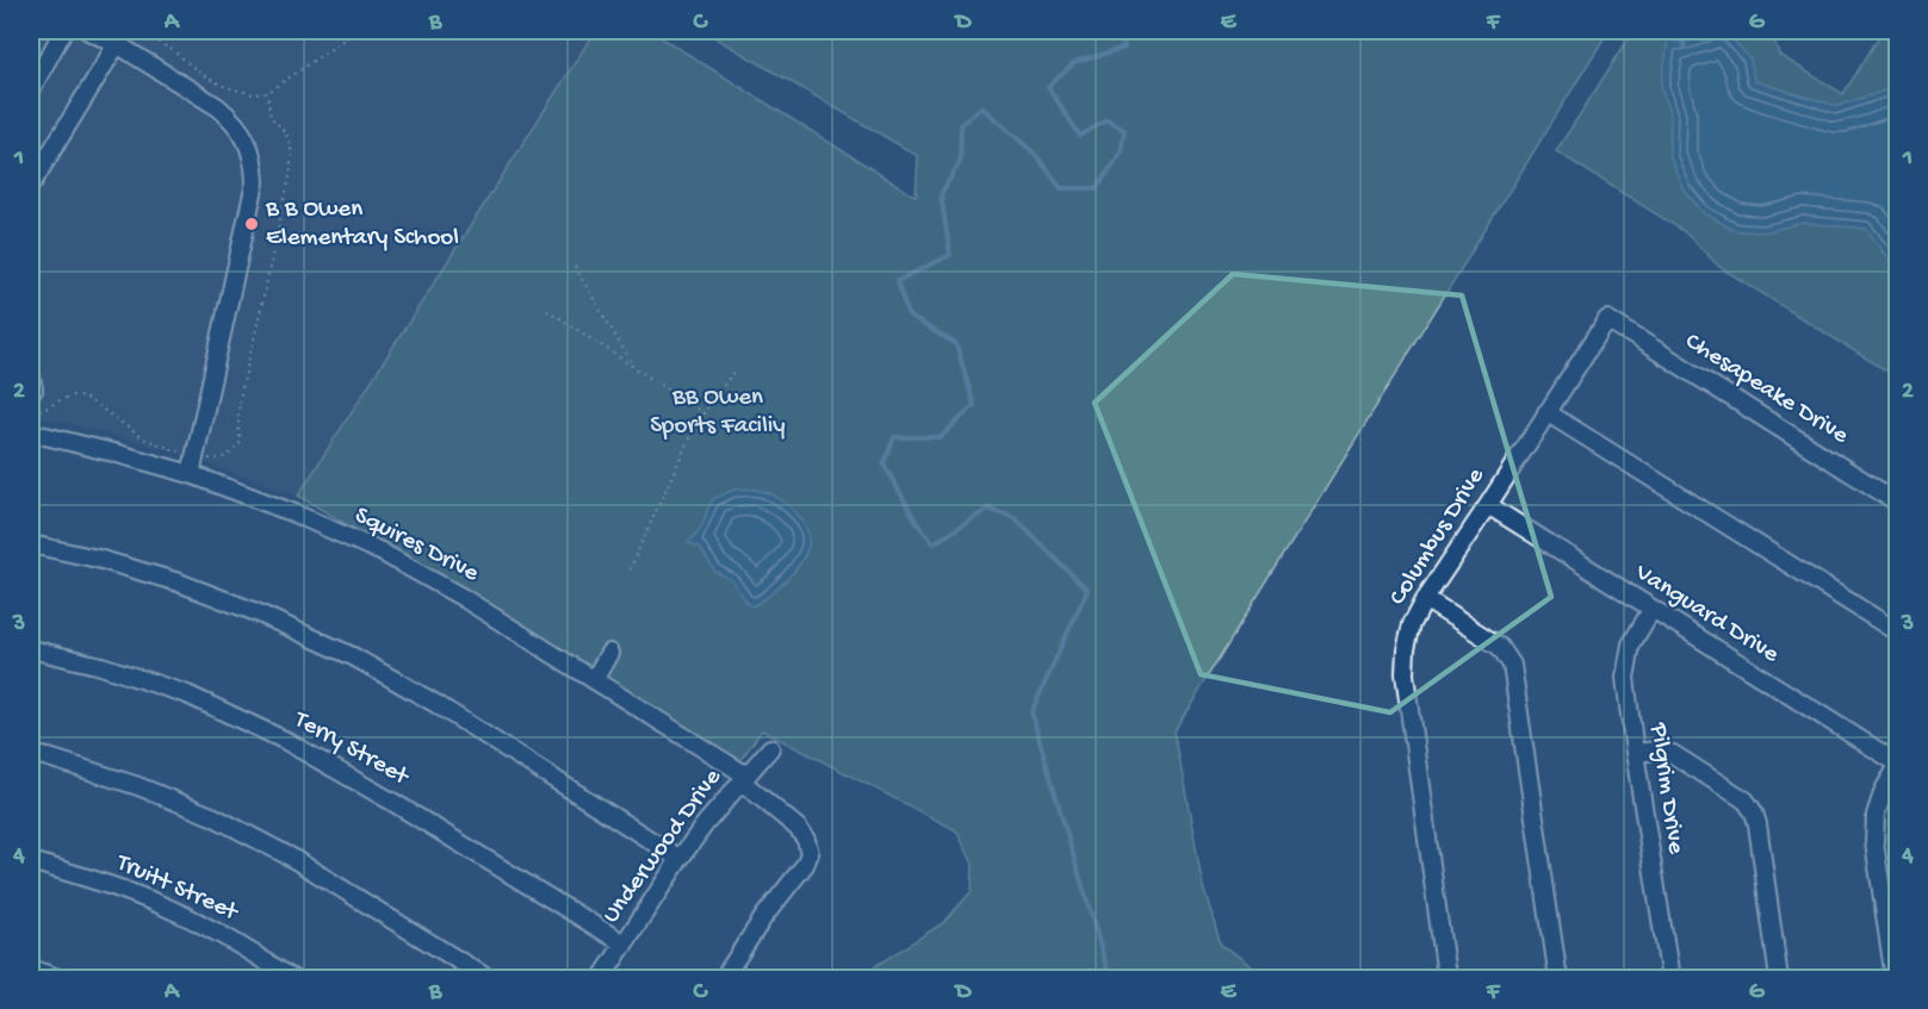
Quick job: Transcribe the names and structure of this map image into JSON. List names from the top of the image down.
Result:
{
  "streets": {
    "street": [
      "Chesapeake Drive",
      "Columbus Drive",
      "Squires Drive",
      "Vanguard Drive",
      "Terry Street",
      "Pilgrim Drive",
      "Underwood Drive",
      "Truitt Street"
    ]
  },
  "crossings": [
    ["Chesapeake Drive", "Columbus Drive"],
    ["Columbus Drive", "Vanguard Drive"],
    ["Squires Drive", "Underwood Drive"],
    ["Vanguard Drive", "Pilgrim Drive"],
    ["Terry Street", "Underwood Drive"]
  ],
  "parks": ["BB Owen Sports Faciliy"],
  "places": ["B B Owen Elementary School"],
  "grid": {
    "columns": [
      "A",
      "B",
      "C",
      "D",
      "E",
      "F",
      "G"
    ],
    "rows": [
      "1",
      "2",
      "3",
      "4"
    ]
  }
}
